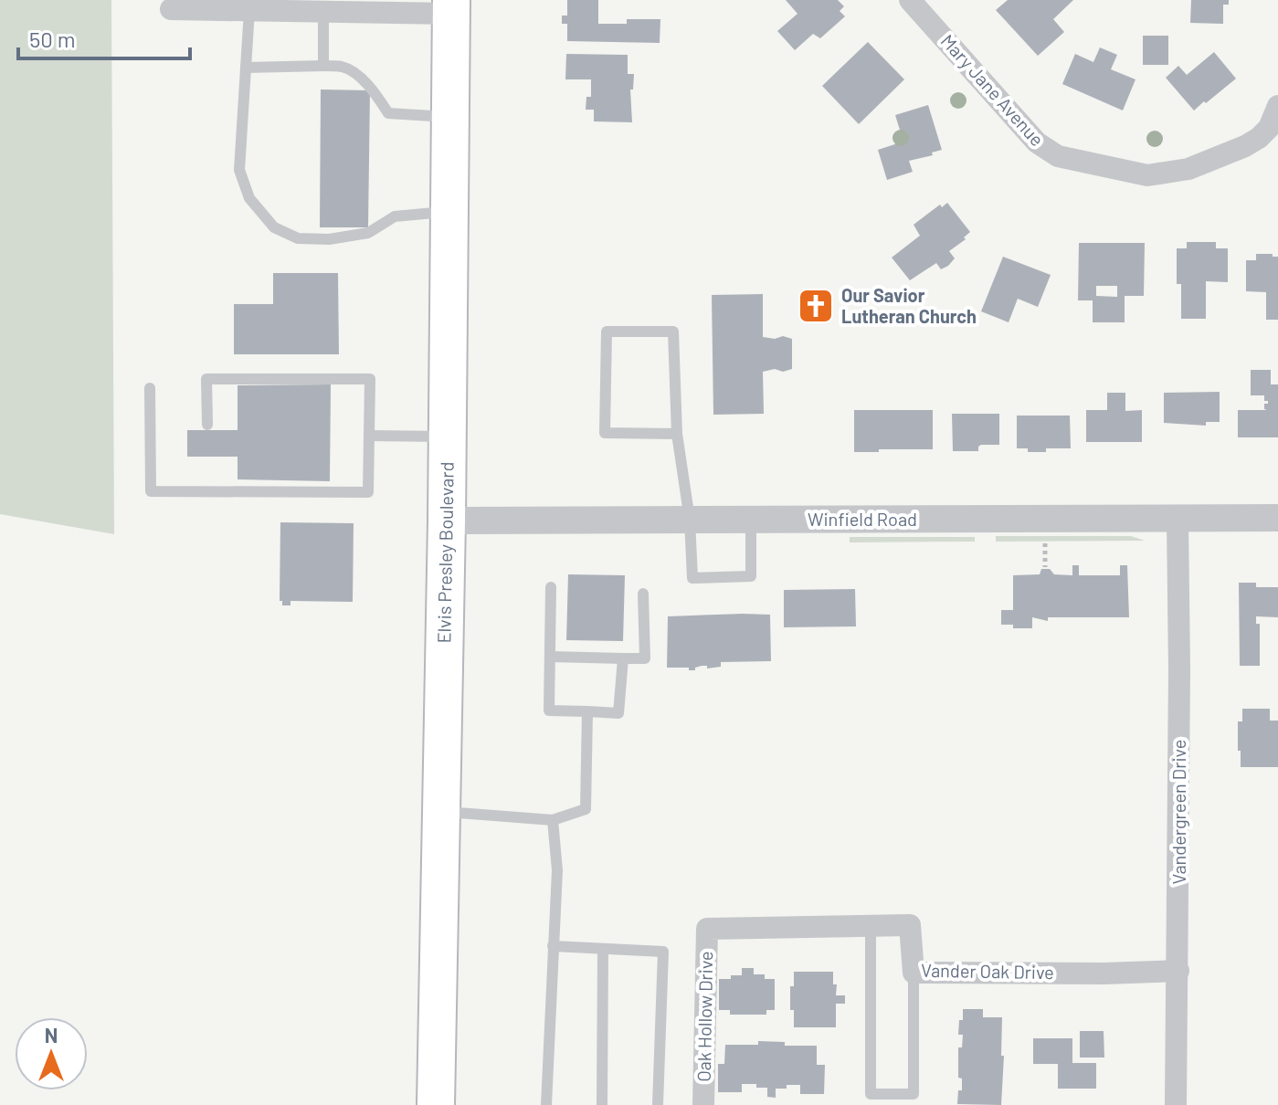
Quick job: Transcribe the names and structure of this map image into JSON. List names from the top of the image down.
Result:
{
  "streets": {
    "main road": ["Elvis Presley Boulevard"],
    "street": [
      "Mary Jane Avenue",
      "Winfield Road",
      "Vandergreen Drive",
      "Vander Oak Drive",
      "Oak Hollow Drive"
    ]
  },
  "crossings": [
    ["Winfield Road", "Elvis Presley Boulevard"],
    ["Winfield Road", "Vandergreen Drive"],
    ["Vandergreen Drive", "Vander Oak Drive"],
    ["Vander Oak Drive", "Oak Hollow Drive"]
  ],
  "places": {
    "church": ["Our Savior Lutheran Church"]
  },
  "scale_bar": "50 m",
  "north": "top"
}
